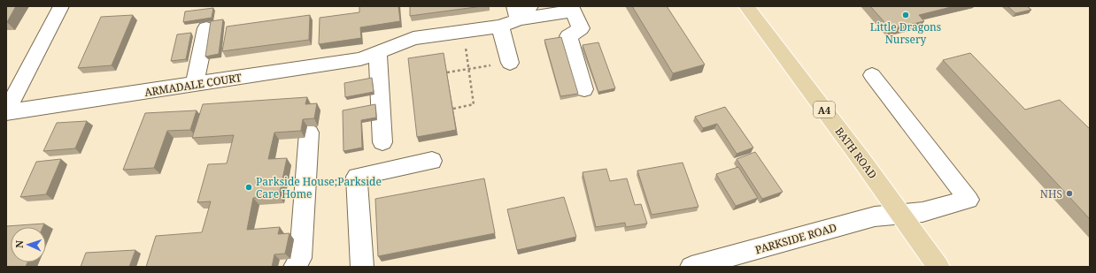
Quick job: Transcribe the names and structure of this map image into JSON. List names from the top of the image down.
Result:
{
  "streets": {
    "main road": ["A4", "BATH ROAD"],
    "street": ["ARMADALE COURT", "PARKSIDE ROAD"]
  },
  "crossings": [
    ["BATH ROAD", "PARKSIDE ROAD"]
  ],
  "places": ["Little Dragons Nursery", "Parkside House;Parkside Care Home", "NHS"],
  "north": "left"
}
